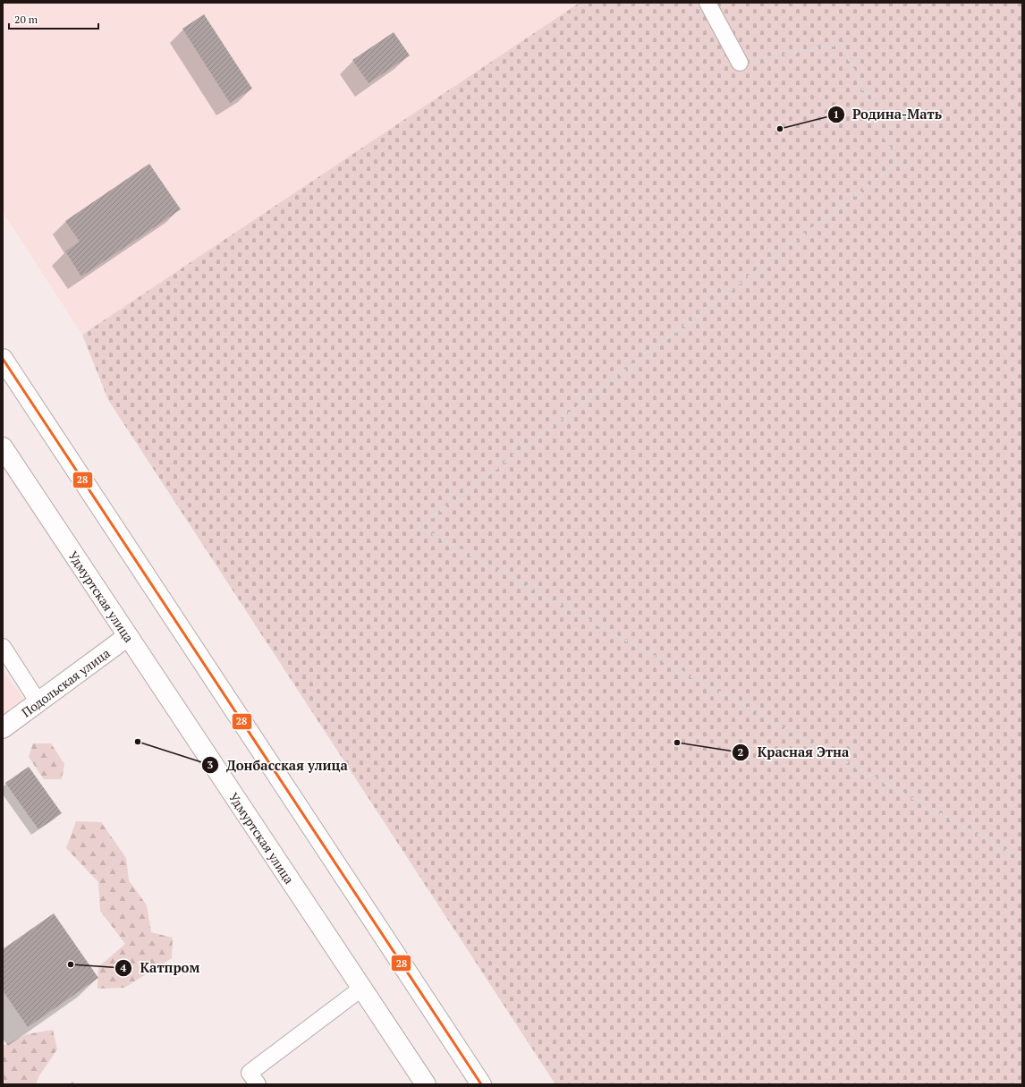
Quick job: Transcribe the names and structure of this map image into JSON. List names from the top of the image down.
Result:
{
  "streets": {
    "main road": ["Удмуртская улица", "Подольская улица"]
  },
  "crossings": [
    ["Удмуртская улица", "Подольская улица"]
  ],
  "places": [
    "Родина-Мать",
    "Донбасская улица",
    "Красная Этна",
    "Катпром"
  ],
  "lines": ["transit line 28"],
  "scale_bar": "20 m"
}
